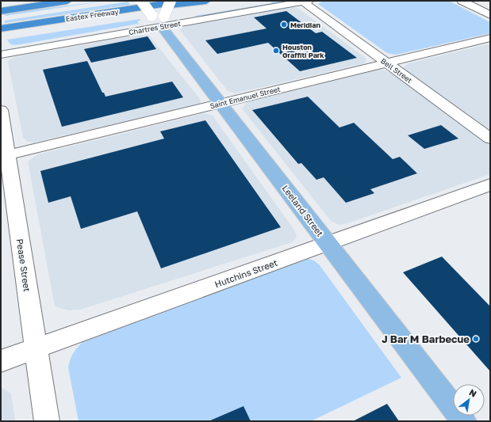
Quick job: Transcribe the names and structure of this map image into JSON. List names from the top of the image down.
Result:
{
  "streets": {
    "highway": ["Eastex Freeway"],
    "main road": ["Leeland Street"],
    "street": [
      "Chartres Street",
      "Bell Street",
      "Saint Emanuel Street",
      "Pease Street",
      "Hutchins Street"
    ]
  },
  "crossings": [
    ["Chartres Street", "Bell Street"],
    ["Chartres Street", "Leeland Street"],
    ["Bell Street", "Saint Emanuel Street"],
    ["Saint Emanuel Street", "Leeland Street"],
    ["Saint Emanuel Street", "Pease Street"],
    ["Leeland Street", "Hutchins Street"],
    ["Pease Street", "Hutchins Street"]
  ],
  "places": ["Meridian", "Houston Graffiti Park", "J Bar M Barbecue"],
  "north": "top right"
}
